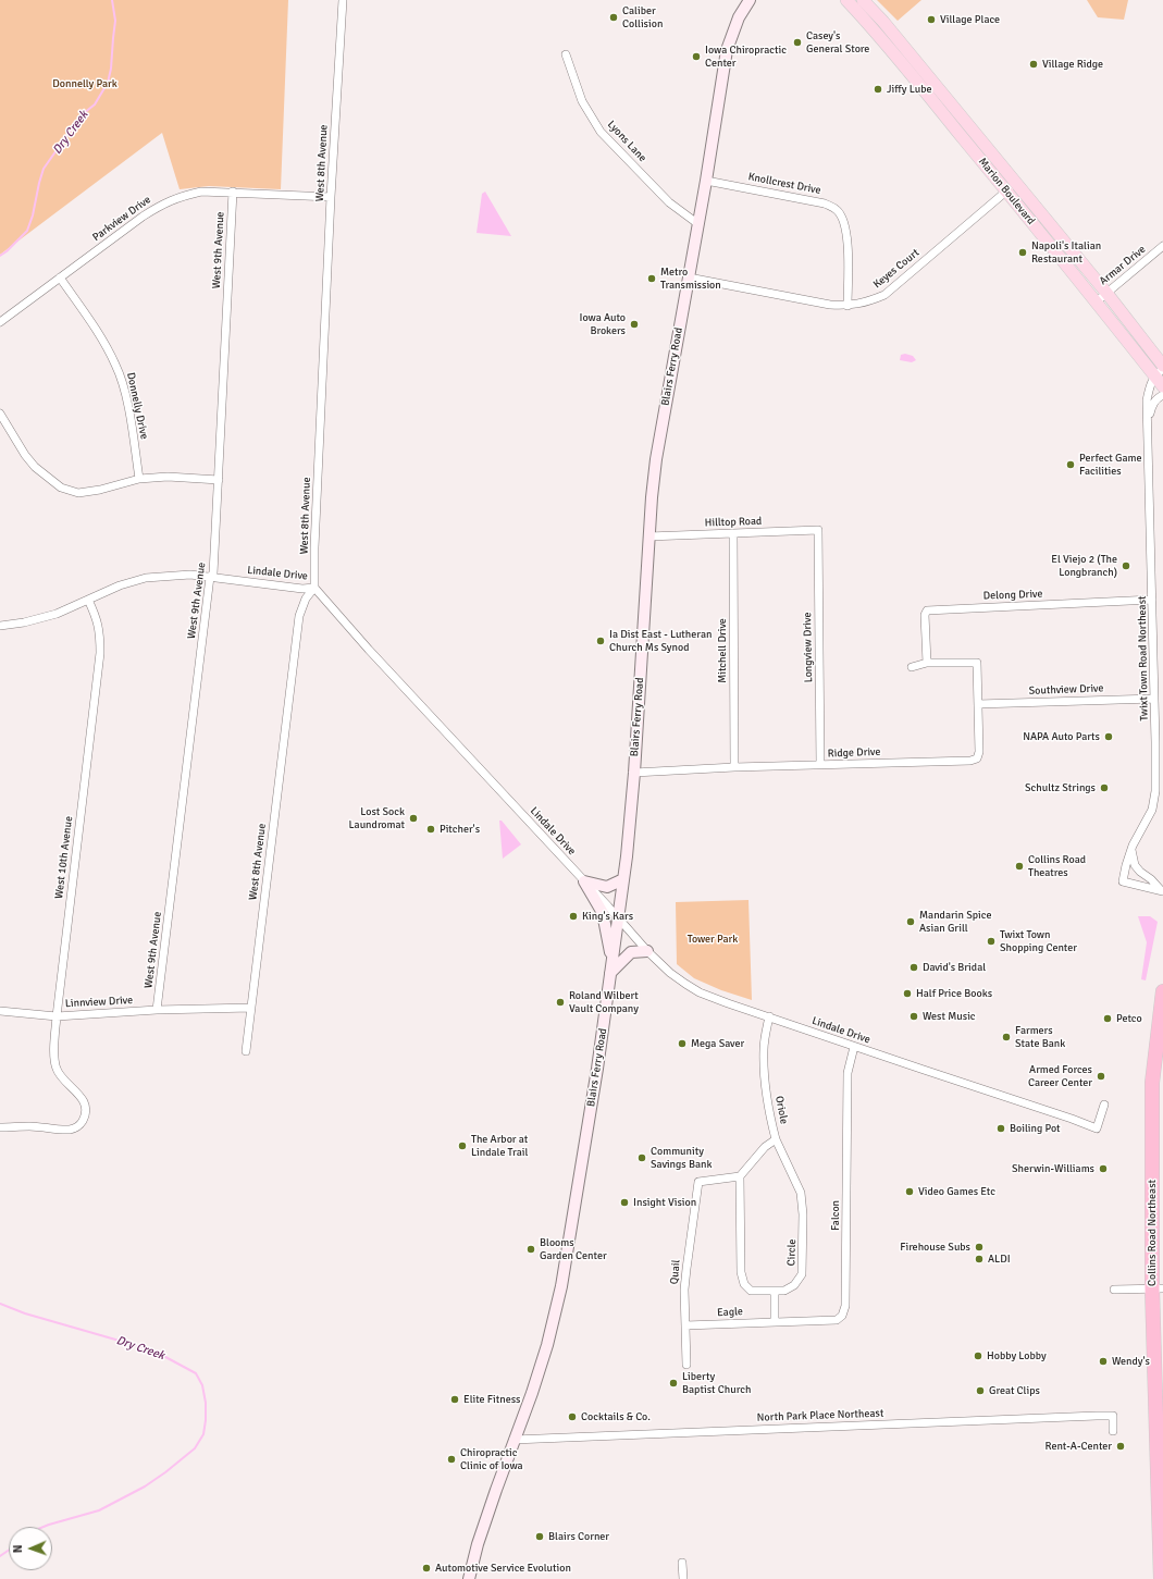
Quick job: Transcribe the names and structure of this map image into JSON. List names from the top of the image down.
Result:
{
  "streets": {
    "highway": ["Collins Road Northeast"],
    "main road": ["Marion Boulevard", "Blairs Ferry Road"],
    "street": [
      "Lyons Lane",
      "West 8th Avenue",
      "Knollcrest Drive",
      "Parkview Drive",
      "West 9th Avenue",
      "Armar Drive",
      "Keyes Court",
      "Donnelly Drive",
      "Hilltop Road",
      "Lindale Drive",
      "Delong Drive",
      "Longview Drive",
      "Mitchell Drive",
      "Twixt Town Road Northeast",
      "Southview Drive",
      "Ridge Drive",
      "West 10th Avenue",
      "Linnview Drive",
      "Oriole",
      "Falcon",
      "Circle",
      "Quail",
      "Eagle",
      "North Park Place Northeast"
    ]
  },
  "crossings": [
    ["Lyons Lane", "Blairs Ferry Road"],
    ["West 8th Avenue", "Parkview Drive"],
    ["West 8th Avenue", "Lindale Drive"],
    ["West 8th Avenue", "Linnview Drive"],
    ["Knollcrest Drive", "Keyes Court"],
    ["Knollcrest Drive", "Blairs Ferry Road"],
    ["Marion Boulevard", "Armar Drive"],
    ["Marion Boulevard", "Keyes Court"],
    ["Marion Boulevard", "Twixt Town Road Northeast"],
    ["Parkview Drive", "West 9th Avenue"],
    ["Parkview Drive", "Donnelly Drive"],
    ["West 9th Avenue", "Lindale Drive"],
    ["West 9th Avenue", "Linnview Drive"],
    ["Keyes Court", "Blairs Ferry Road"],
    ["Blairs Ferry Road", "Hilltop Road"],
    ["Blairs Ferry Road", "Lindale Drive"],
    ["Blairs Ferry Road", "Ridge Drive"],
    ["Blairs Ferry Road", "North Park Place Northeast"],
    ["Hilltop Road", "Longview Drive"],
    ["Hilltop Road", "Mitchell Drive"],
    ["Lindale Drive", "West 10th Avenue"],
    ["Lindale Drive", "Oriole"],
    ["Lindale Drive", "Falcon"],
    ["Delong Drive", "Twixt Town Road Northeast"],
    ["Delong Drive", "Ridge Drive"],
    ["Longview Drive", "Ridge Drive"],
    ["Mitchell Drive", "Ridge Drive"],
    ["Twixt Town Road Northeast", "Southview Drive"],
    ["Southview Drive", "Ridge Drive"],
    ["West 10th Avenue", "Linnview Drive"],
    ["Oriole", "Circle"],
    ["Oriole", "Quail"],
    ["Falcon", "Eagle"],
    ["Circle", "Quail"],
    ["Quail", "Eagle"]
  ],
  "water": ["Dry Creek"],
  "parks": ["Donnelly Park", "Tower Park"],
  "places": [
    "Caliber Collision",
    "Village Place",
    "Casey's General Store",
    "Iowa Chiropractic Center",
    "Village Ridge",
    "Jiffy Lube",
    "Napoli's Italian Restaurant",
    "Metro Transmission",
    "Iowa Auto Brokers",
    "Perfect Game Facilities",
    "El Viejo 2 (The Longbranch)",
    "Ia Dist East - Lutheran Church Ms Synod",
    "NAPA Auto Parts",
    "Schultz Strings",
    "Lost Sock Laundromat",
    "Pitcher's",
    "Collins Road Theatres",
    "King's Kars",
    "Mandarin Spice Asian Grill",
    "Twixt Town Shopping Center",
    "David's Bridal",
    "Half Price Books",
    "Roland Wilbert Vault Company",
    "West Music",
    "Petco",
    "Farmers State Bank",
    "Mega Saver",
    "Armed Forces Career Center",
    "Boiling Pot",
    "The Arbor at Lindale Trail",
    "Community Savings Bank",
    "Sherwin-Williams",
    "Video Games Etc",
    "Insight Vision",
    "Firehouse Subs",
    "Blooms Garden Center",
    "ALDI",
    "Hobby Lobby",
    "Wendy's",
    "Liberty Baptist Church",
    "Great Clips",
    "Elite Fitness",
    "Cocktails & Co.",
    "Rent-A-Center",
    "Chiropractic Clinic of Iowa",
    "Blairs Corner",
    "Automotive Service Evolution"
  ],
  "north": "left"
}
